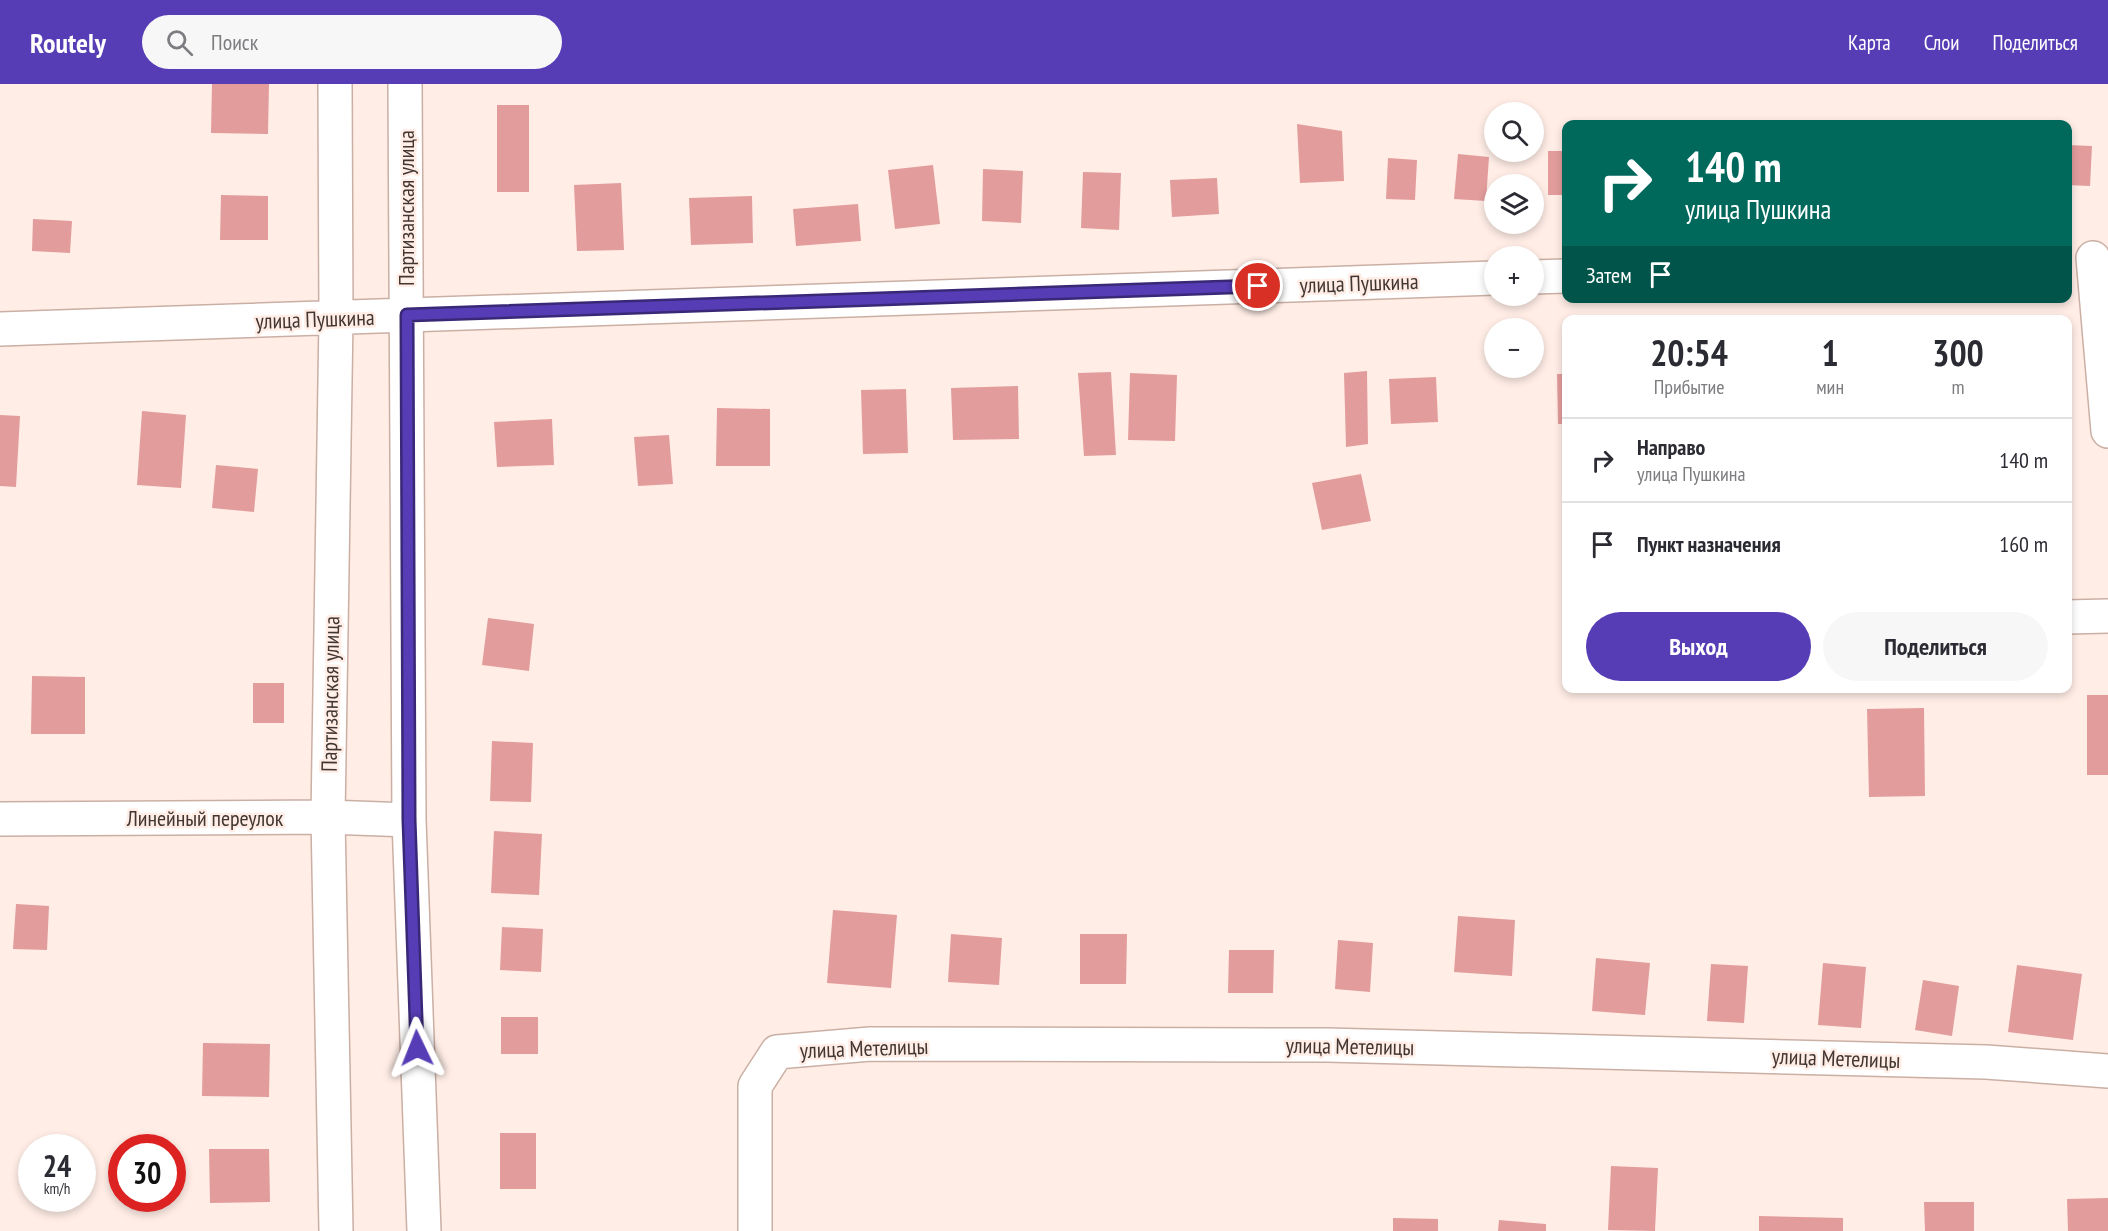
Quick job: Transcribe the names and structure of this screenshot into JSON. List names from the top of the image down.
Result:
{
  "streets": {
    "street": [
      "Партизанская улица",
      "улица Пушкина",
      "Линейный переулок",
      "улица Метелицы"
    ]
  },
  "crossings": [
    ["Партизанская улица", "улица Пушкина"],
    ["Партизанская улица", "Линейный переулок"]
  ],
  "page": {
    "header": "Routely",
    "search": "Поиск",
    "nav": ["Карта", "Слои", "Поделиться"],
    "map_buttons": ["+", "−"],
    "turn": ["140 m", "улица Пушкина"],
    "then": "Затем",
    "eta": [
      "20:54",
      "Прибытие",
      "1",
      "мин",
      "300",
      "m"
    ],
    "list": [
      {
        "name": "Направо",
        "note": "улица Пушкина",
        "value": "140 m"
      },
      {
        "name": "Пункт назначения",
        "value": "160 m"
      }
    ],
    "buttons": ["Выход", "Поделиться"],
    "speed": "24 km/h",
    "limit": "30"
  }
}
